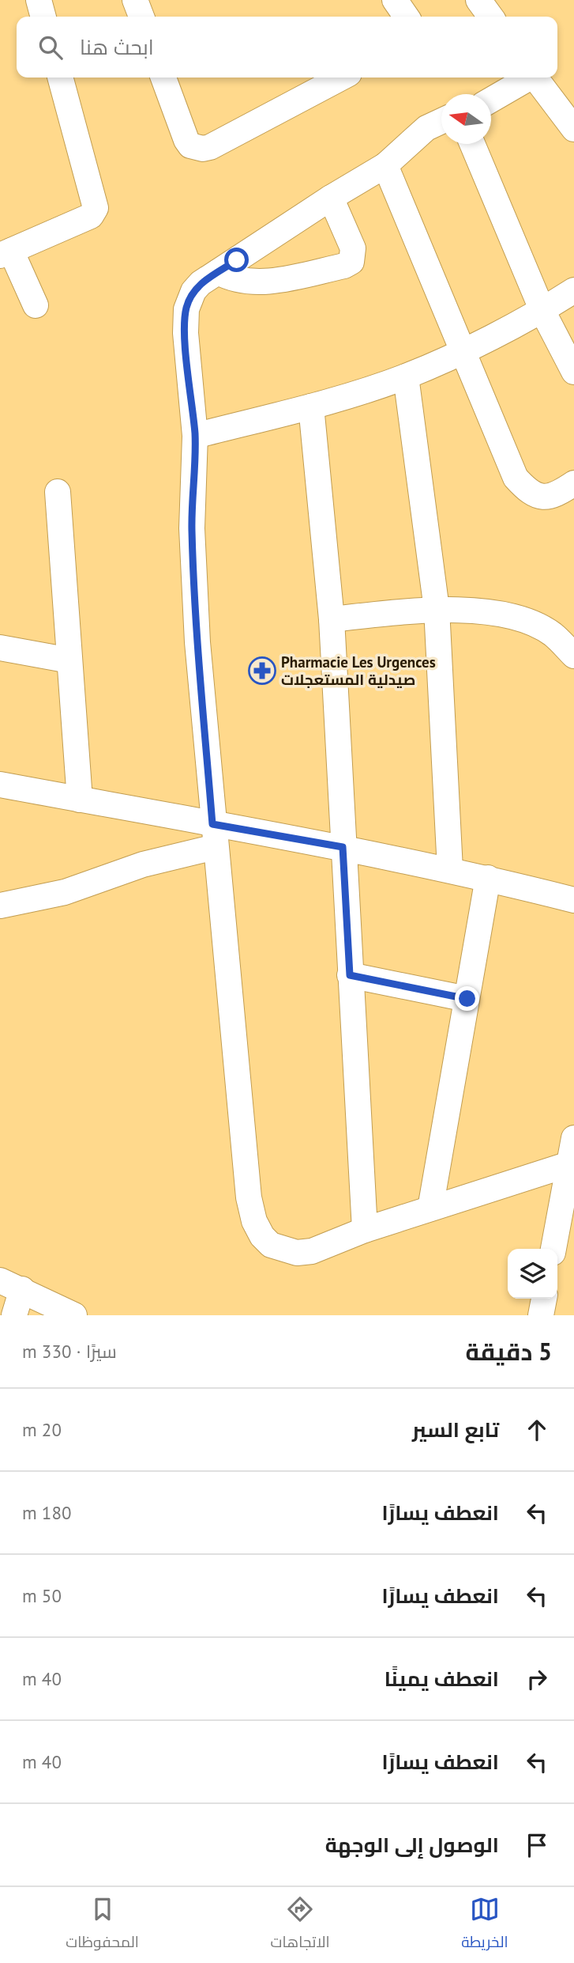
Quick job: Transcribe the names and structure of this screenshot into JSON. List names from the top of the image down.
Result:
{
  "places": {
    "pharmacy": ["Pharmacie Les Urgences صيدلية المستعجلات"]
  },
  "north": "left",
  "page": {
    "search": "ابحث هنا",
    "heading": ["5 دقيقة", "سيرًا · 330 m"],
    "list": [
      ["تابع السير", "20 m"],
      ["انعطف يسارًا", "180 m"],
      ["انعطف يسارًا", "50 m"],
      ["انعطف يمينًا", "40 m"],
      ["انعطف يسارًا", "40 m"],
      "الوصول إلى الوجهة"
    ],
    "nav": ["الخريطة", "الاتجاهات", "المحفوظات"]
  }
}
